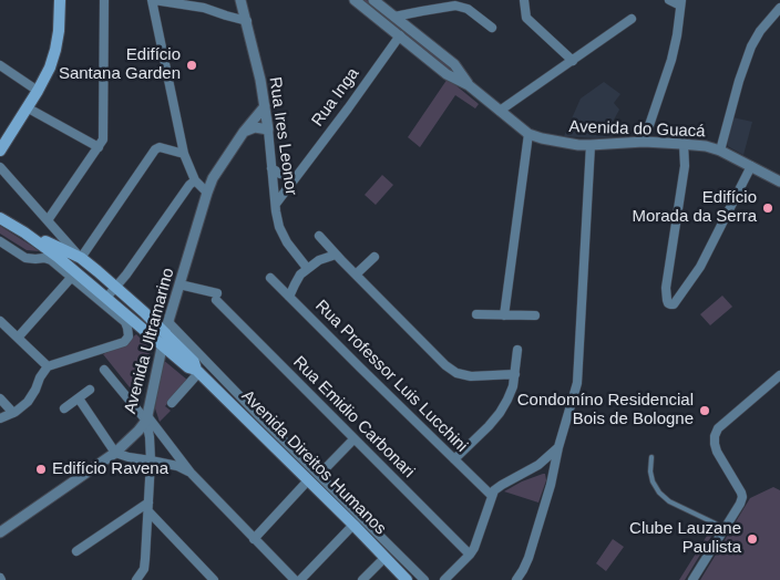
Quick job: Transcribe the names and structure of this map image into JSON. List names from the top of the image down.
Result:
{
  "streets": {
    "main road": ["Avenida Direitos Humanos"],
    "street": [
      "Rua Inga",
      "Avenida do Guacá",
      "Rua Ires Leonor",
      "Avenida Ultramarino",
      "Rua Professor Luis Lucchini",
      "Rua Emidio Carbonari"
    ]
  },
  "crossings": [
    ["Rua Inga", "Avenida do Guacá"],
    ["Rua Inga", "Rua Ires Leonor"],
    ["Rua Ires Leonor", "Avenida Ultramarino"],
    ["Avenida Ultramarino", "Rua Emidio Carbonari"],
    ["Avenida Ultramarino", "Avenida Direitos Humanos"]
  ],
  "places": [
    "Edifício Santana Garden",
    "Edifício Morada da Serra",
    "Condomíno Residencial Bois de Bologne",
    "Edifício Ravena",
    "Clube Lauzane Paulista"
  ]
}
